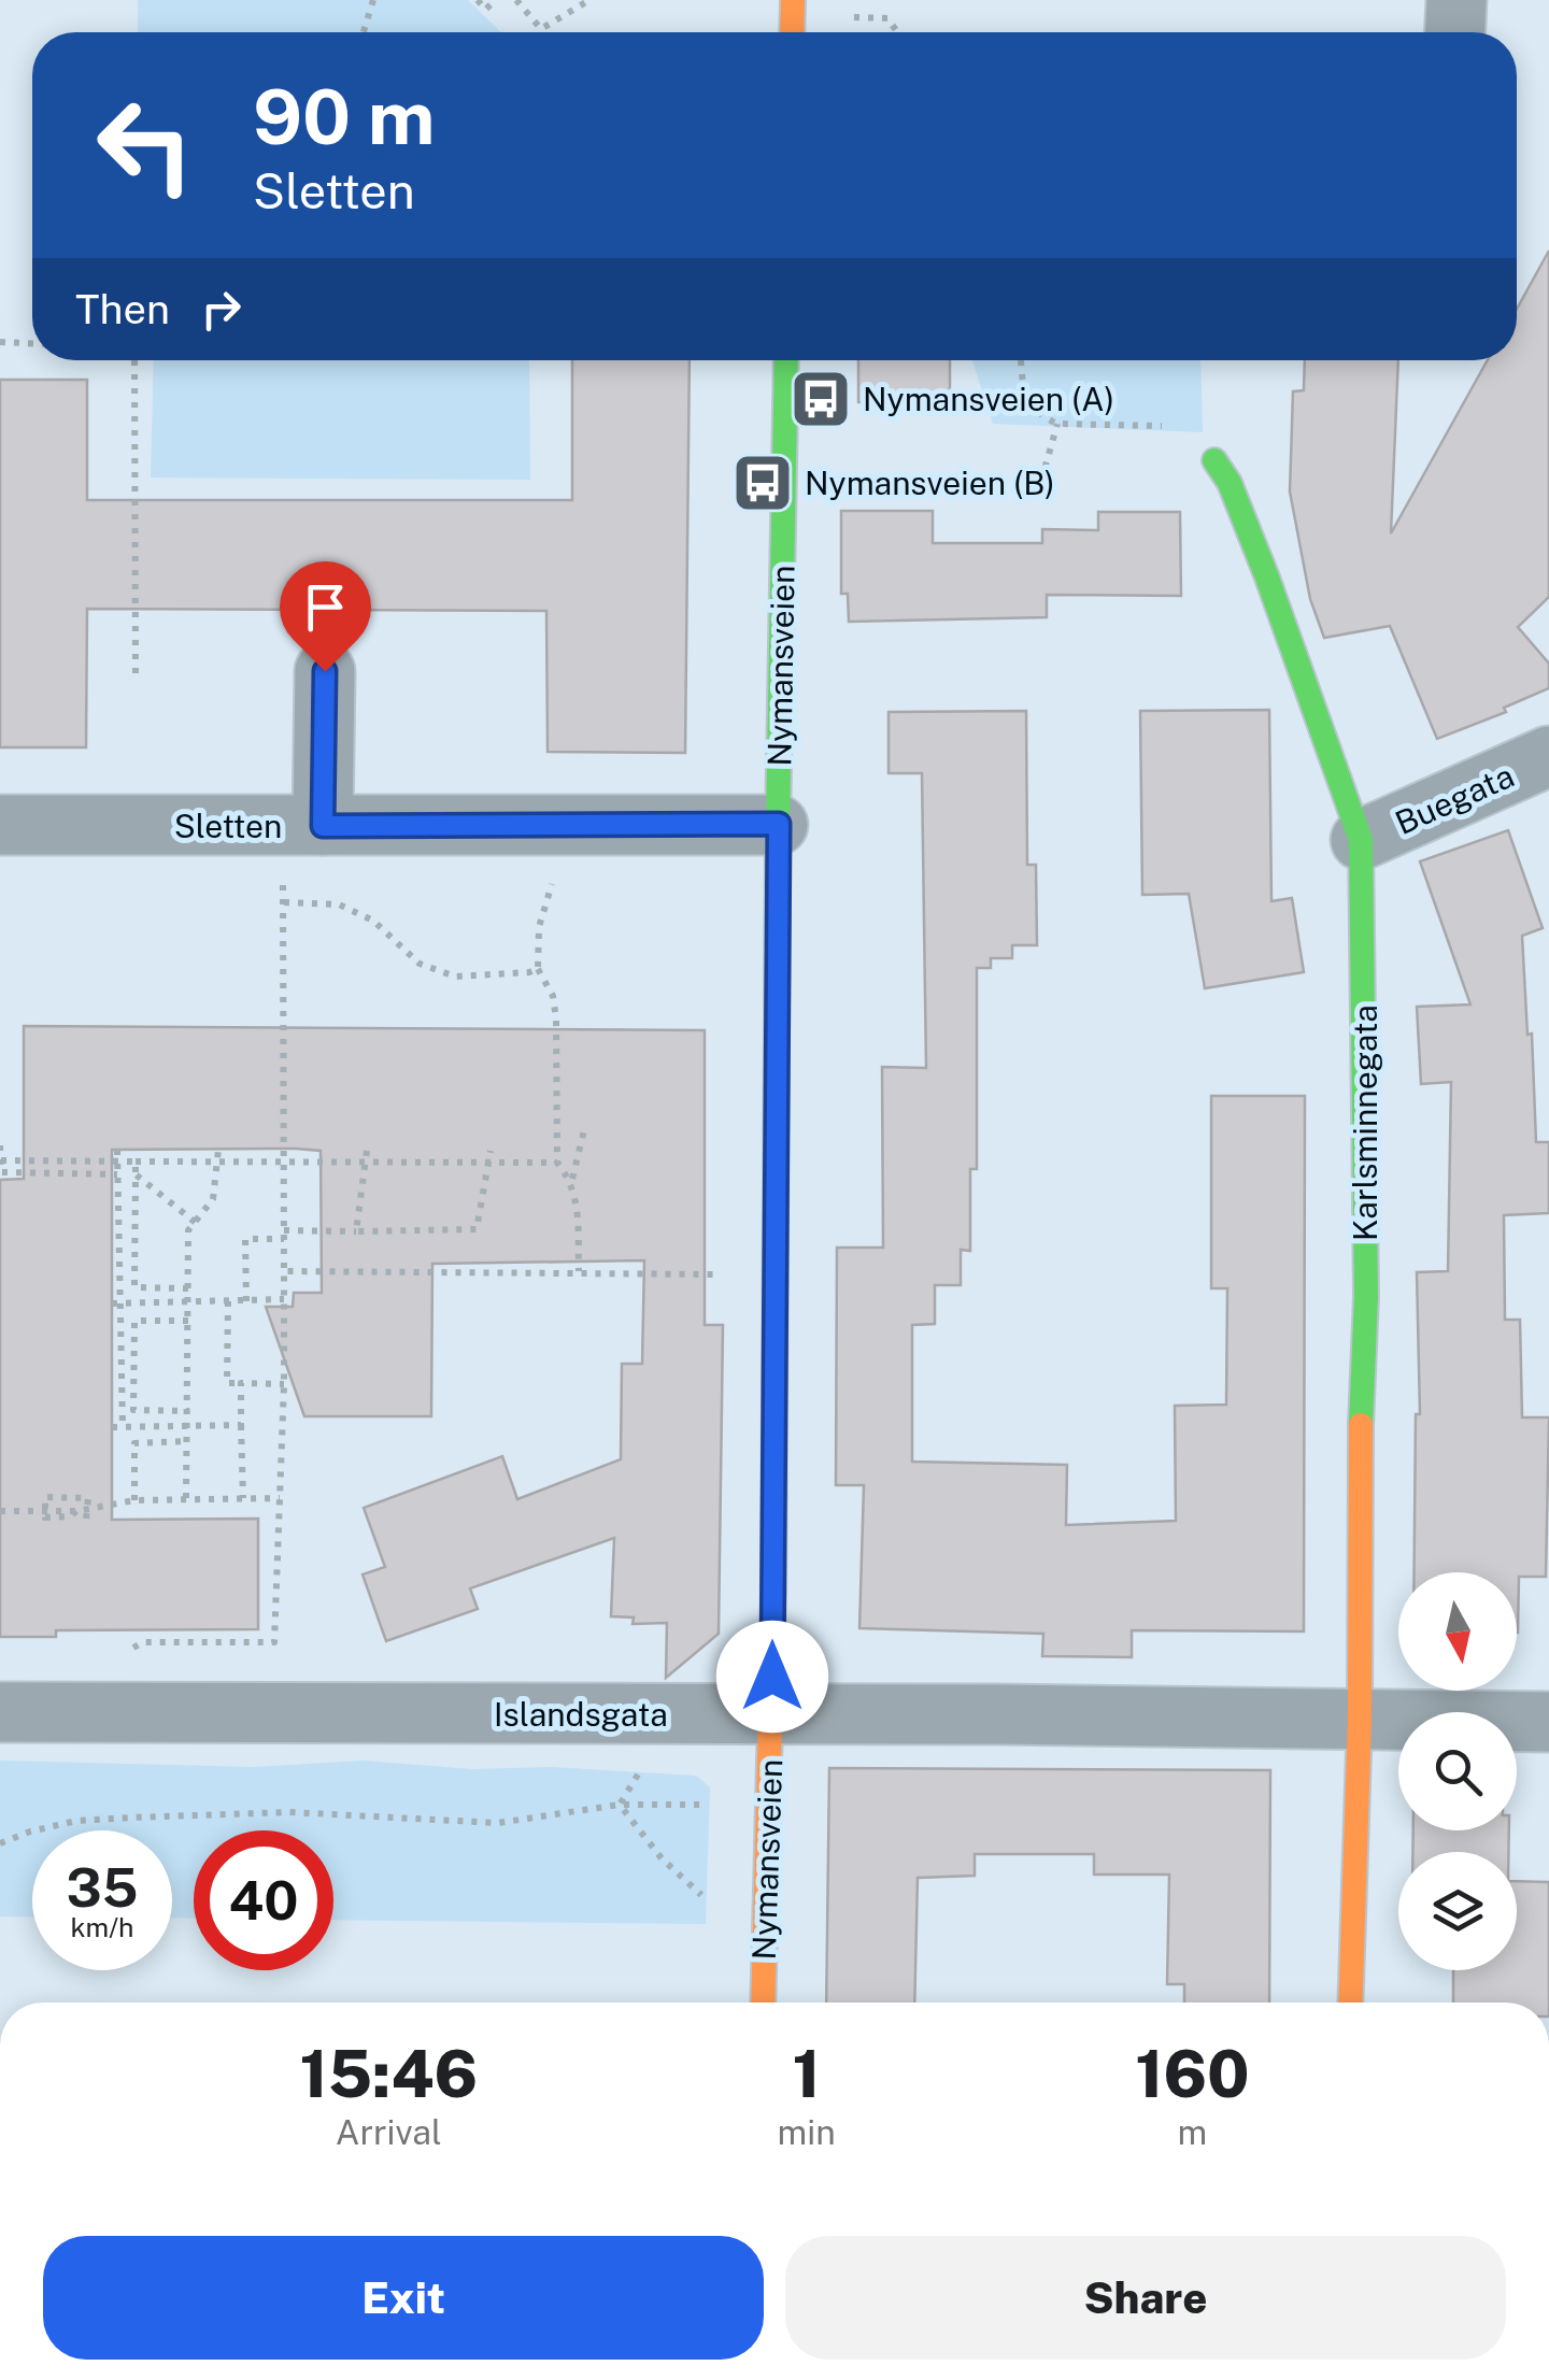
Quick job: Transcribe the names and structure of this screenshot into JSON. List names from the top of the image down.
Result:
{
  "streets": {
    "street": [
      "Nymansveien",
      "Buegata",
      "Sletten",
      "Karlsminnegata",
      "Islandsgata"
    ]
  },
  "crossings": [
    ["Nymansveien", "Sletten"],
    ["Nymansveien", "Islandsgata"],
    ["Buegata", "Karlsminnegata"],
    ["Karlsminnegata", "Islandsgata"]
  ],
  "places": {
    "bus stop": ["Nymansveien (A)", "Nymansveien (B)"]
  },
  "north": "bottom",
  "page": {
    "turn": ["90 m", "Sletten"],
    "then": "Then",
    "speed": "35 km/h",
    "limit": "40",
    "eta": [
      "15:46",
      "Arrival",
      "1",
      "min",
      "160",
      "m"
    ],
    "buttons": ["Exit", "Share"]
  }
}
